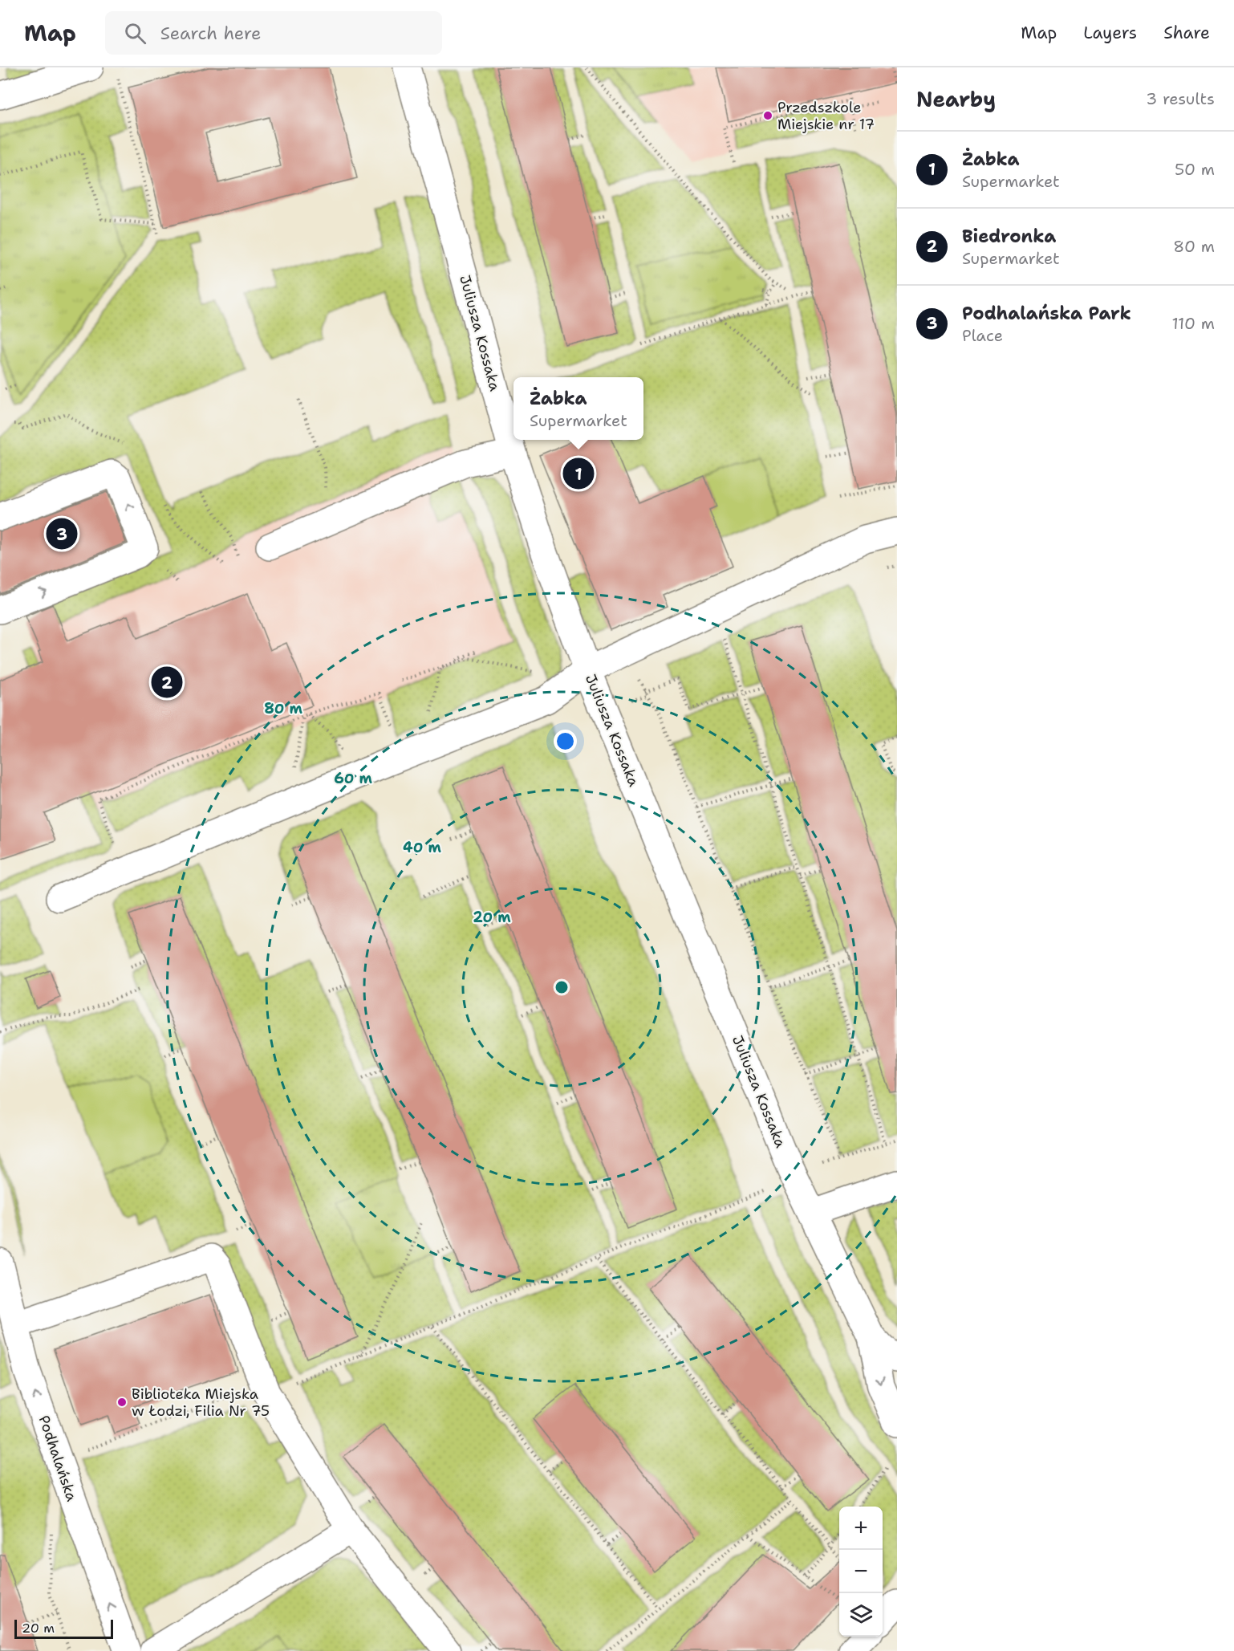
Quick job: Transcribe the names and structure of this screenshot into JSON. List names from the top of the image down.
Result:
{
  "streets": {
    "street": ["Juliusza Kossaka", "Podhalańska"]
  },
  "one_way": ["Podhalańska"],
  "places": ["Przedszkole Miejskie nr 17", "Biblioteka Miejska w Łodzi, Filia Nr 75"],
  "scale_bar": "20 m",
  "page": {
    "header": "Map",
    "search": "Search here",
    "nav": ["Map", "Layers", "Share"],
    "heading": ["Nearby", "3 results"],
    "list": [
      {
        "mark": "1",
        "name": "Żabka",
        "note": "Supermarket",
        "value": "50 m"
      },
      {
        "mark": "2",
        "name": "Biedronka",
        "note": "Supermarket",
        "value": "80 m"
      },
      {
        "mark": "3",
        "name": "Podhalańska Park",
        "note": "Place",
        "value": "110 m"
      }
    ],
    "popup": ["Żabka", "Supermarket"],
    "pins": ["1", "3", "2"],
    "map_buttons": ["+", "−"],
    "scale": "20 m"
  },
  "rings": [
    "80 m",
    "60 m",
    "40 m",
    "20 m"
  ]
}
